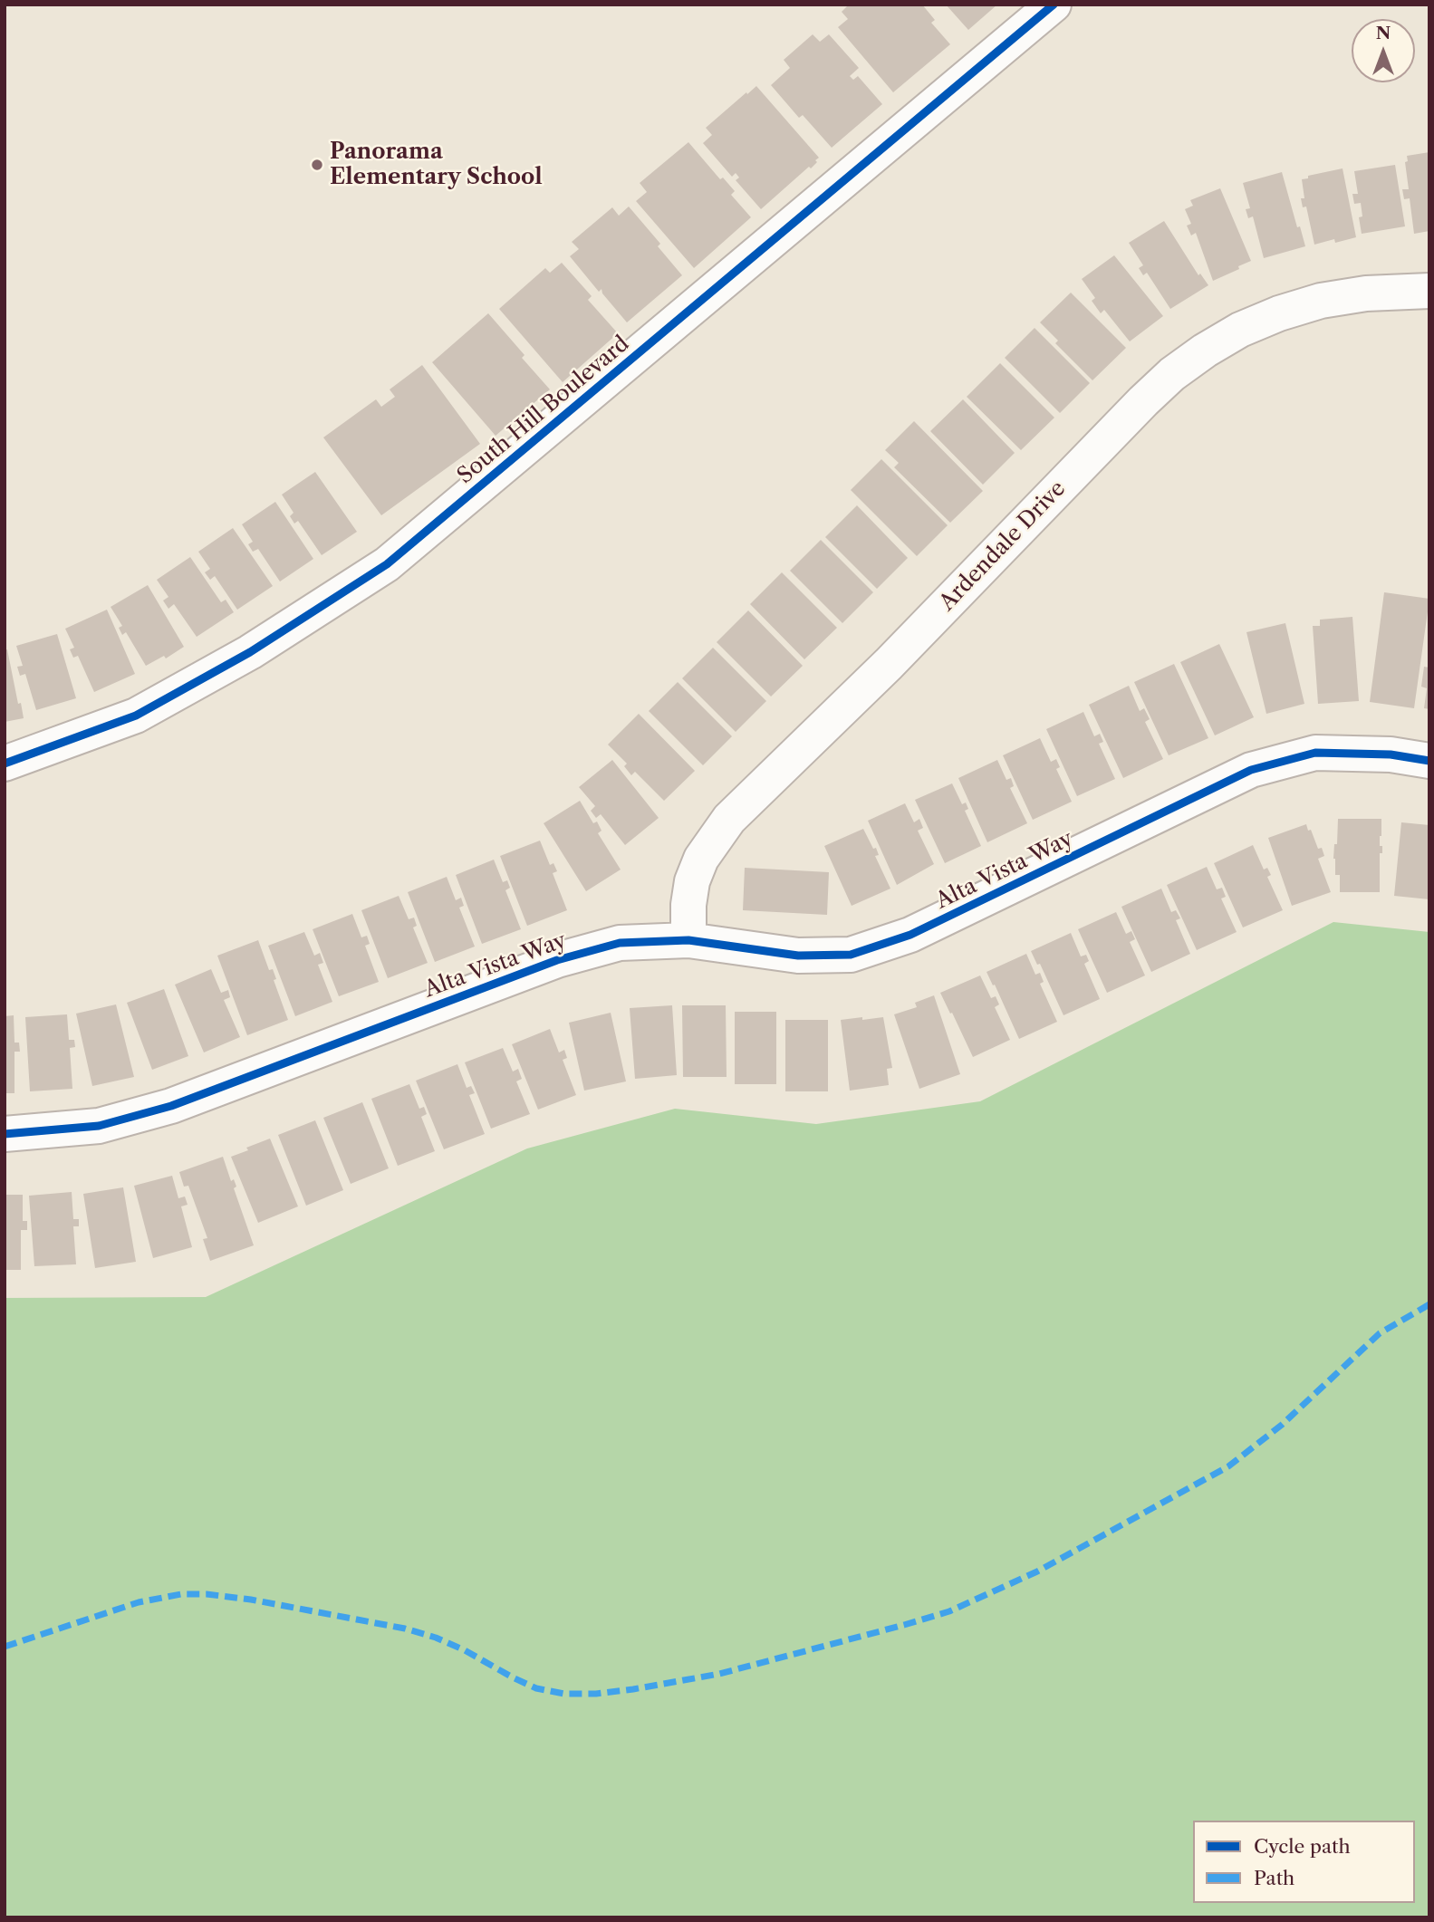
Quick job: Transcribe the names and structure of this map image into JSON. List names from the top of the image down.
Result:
{
  "streets": {
    "street": ["South Hill Boulevard", "Ardendale Drive", "Alta Vista Way"]
  },
  "crossings": [
    ["Ardendale Drive", "Alta Vista Way"]
  ],
  "places": ["Panorama Elementary School"],
  "legend": ["Cycle path", "Path"],
  "north": "top"
}
